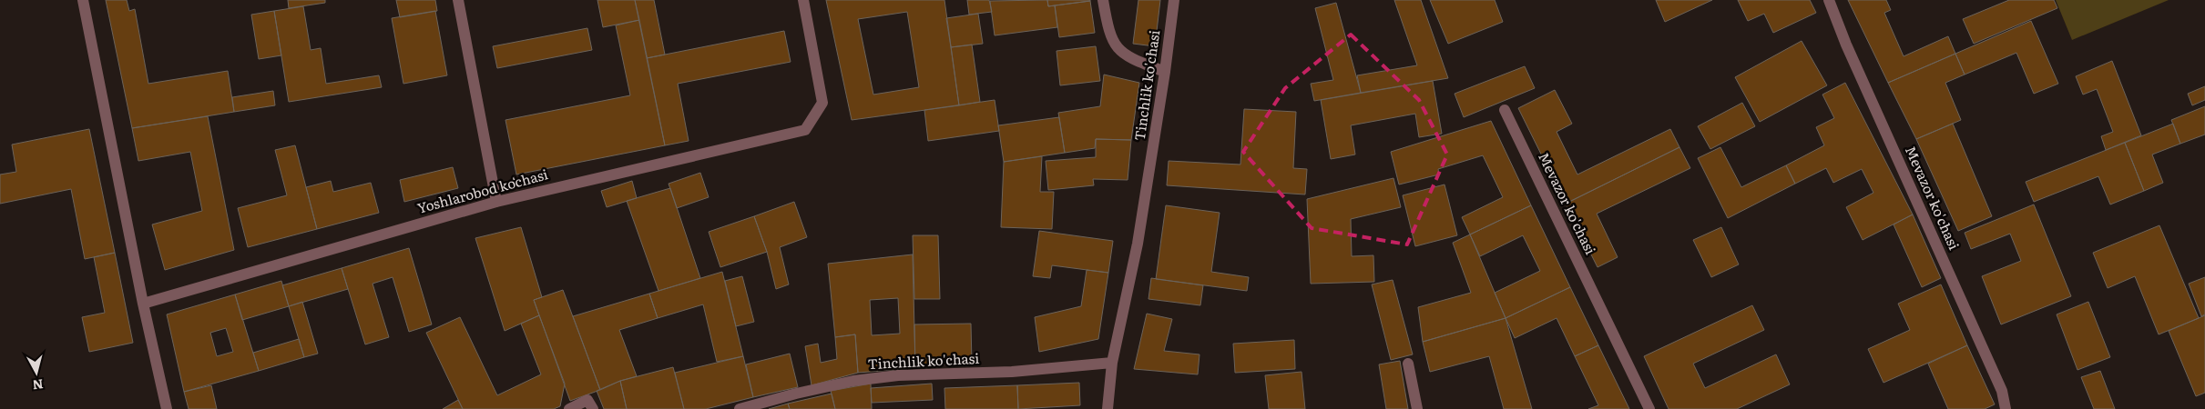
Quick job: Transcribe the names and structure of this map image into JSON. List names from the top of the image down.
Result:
{
  "streets": {
    "street": ["Tinchlik ko'chasi", "Yoshlarobod koʻchasi", "Mevazor ko'chasi"]
  },
  "north": "bottom"
}
